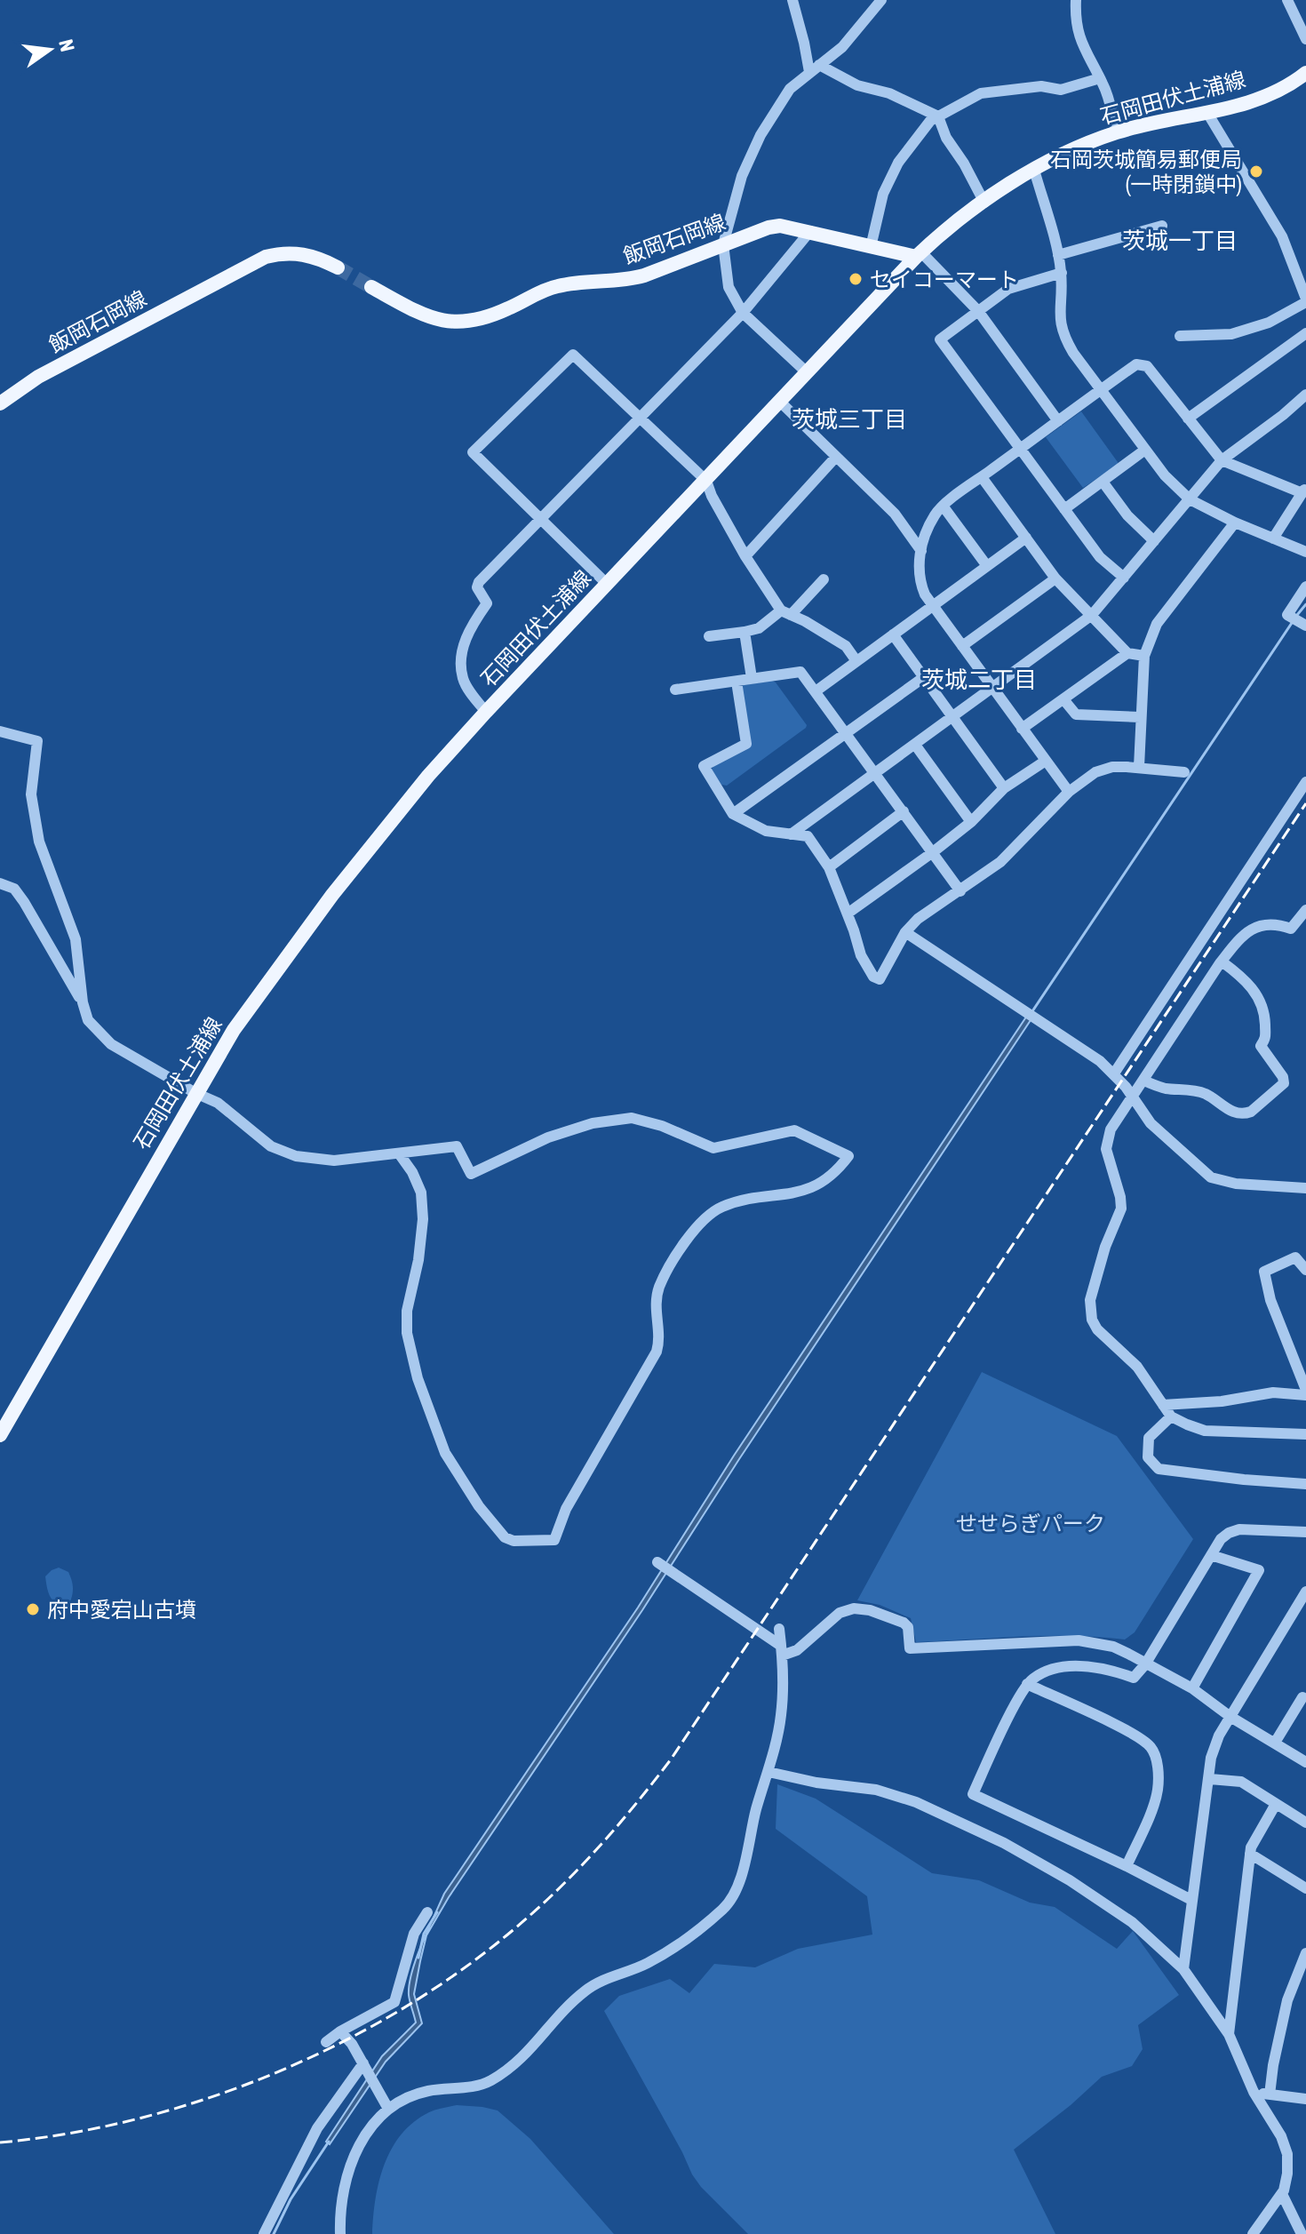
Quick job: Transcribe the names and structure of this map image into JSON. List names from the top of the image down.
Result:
{
  "streets": {
    "main road": ["石岡田伏土浦線", "飯岡石岡線"]
  },
  "crossings": [
    ["石岡田伏土浦線", "飯岡石岡線"]
  ],
  "districts": ["茨城一丁目", "茨城三丁目", "茨城二丁目"],
  "parks": ["せせらぎパーク"],
  "places": ["石岡茨城簡易郵便局 (一時閉鎖中)", "セイコーマート", "府中愛宕山古墳"],
  "north": "right"
}
